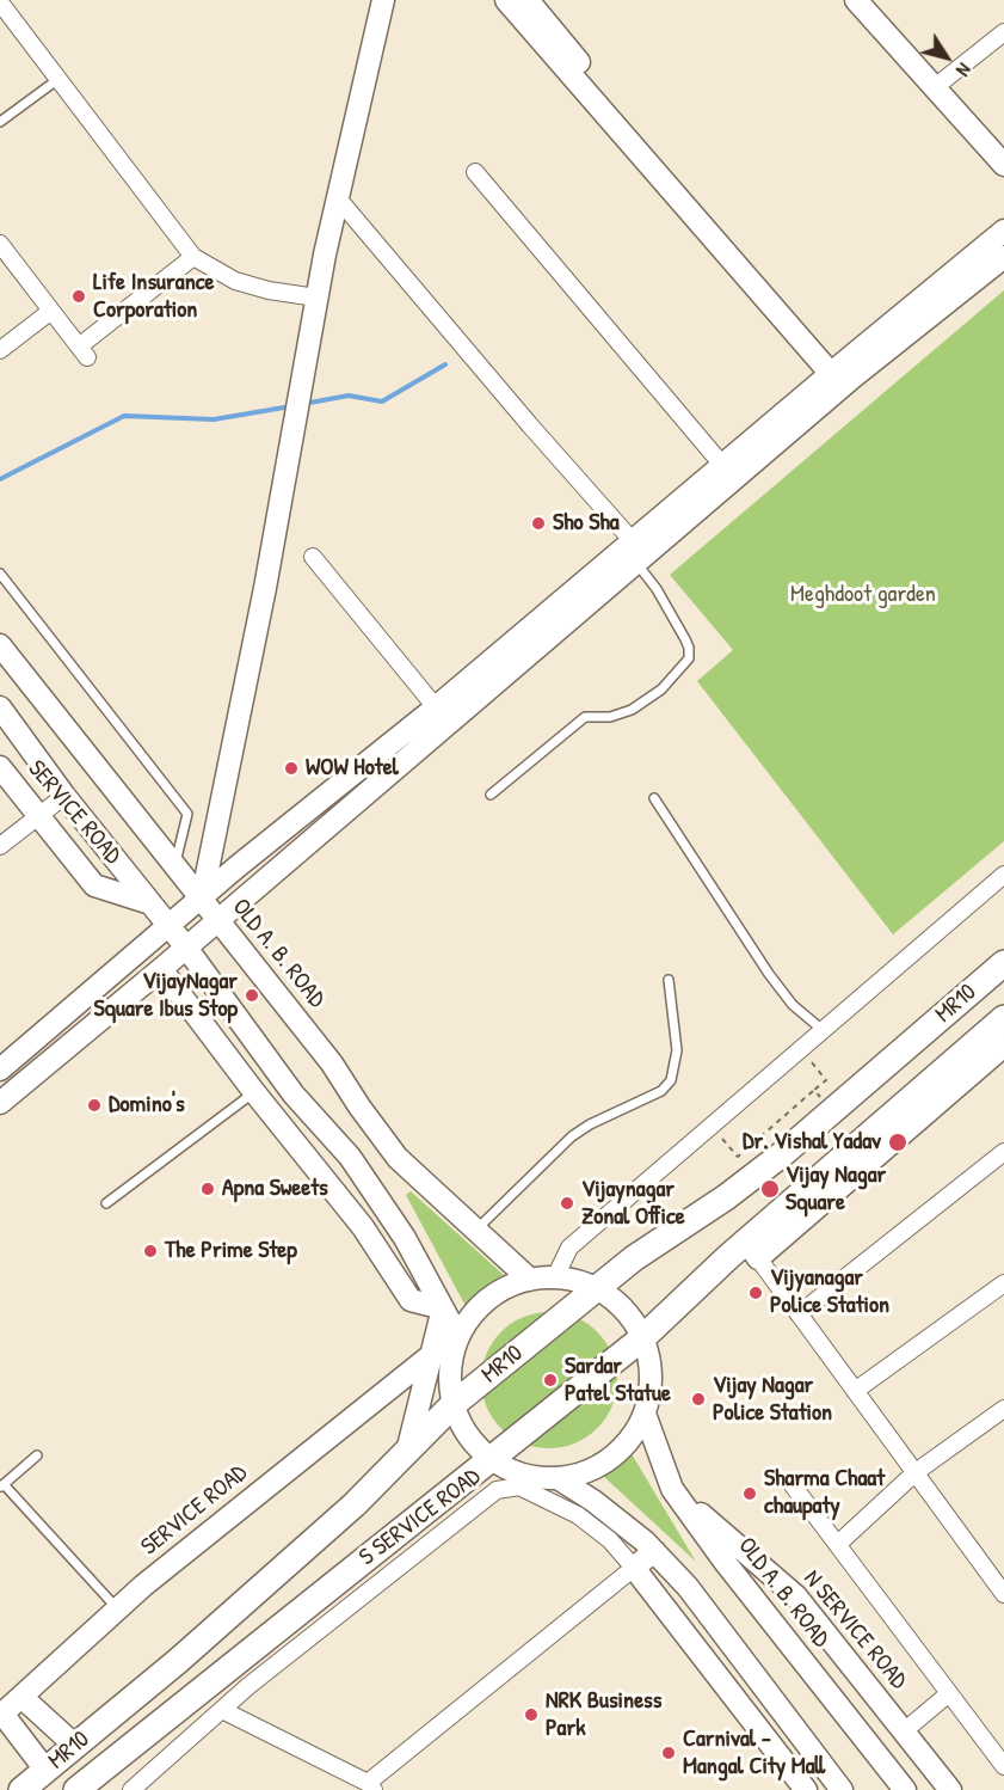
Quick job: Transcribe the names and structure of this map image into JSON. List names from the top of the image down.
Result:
{
  "streets": {
    "main road": ["MR10"],
    "street": [
      "SERVICE ROAD",
      "OLD A. B. ROAD",
      "S SERVICE ROAD",
      "N SERVICE ROAD"
    ]
  },
  "crossings": [
    ["OLD A. B. ROAD", "N SERVICE ROAD"]
  ],
  "parks": ["Meghdoot garden"],
  "places": [
    "Life Insurance Corporation",
    "Sho Sha",
    "WOW Hotel",
    "VijayNagar Square Ibus Stop",
    "Domino's",
    "Dr. Vishal Yadav",
    "Apna Sweets",
    "Vijay Nagar Square",
    "Vijaynagar Zonal Office",
    "The Prime Step",
    "Vijyanagar Police Station",
    "Sardar Patel Statue",
    "Vijay Nagar Police Station",
    "Sharma Chaat chaupaty",
    "NRK Business Park",
    "Carnival - Mangal City Mall"
  ],
  "north": "bottom right"
}
